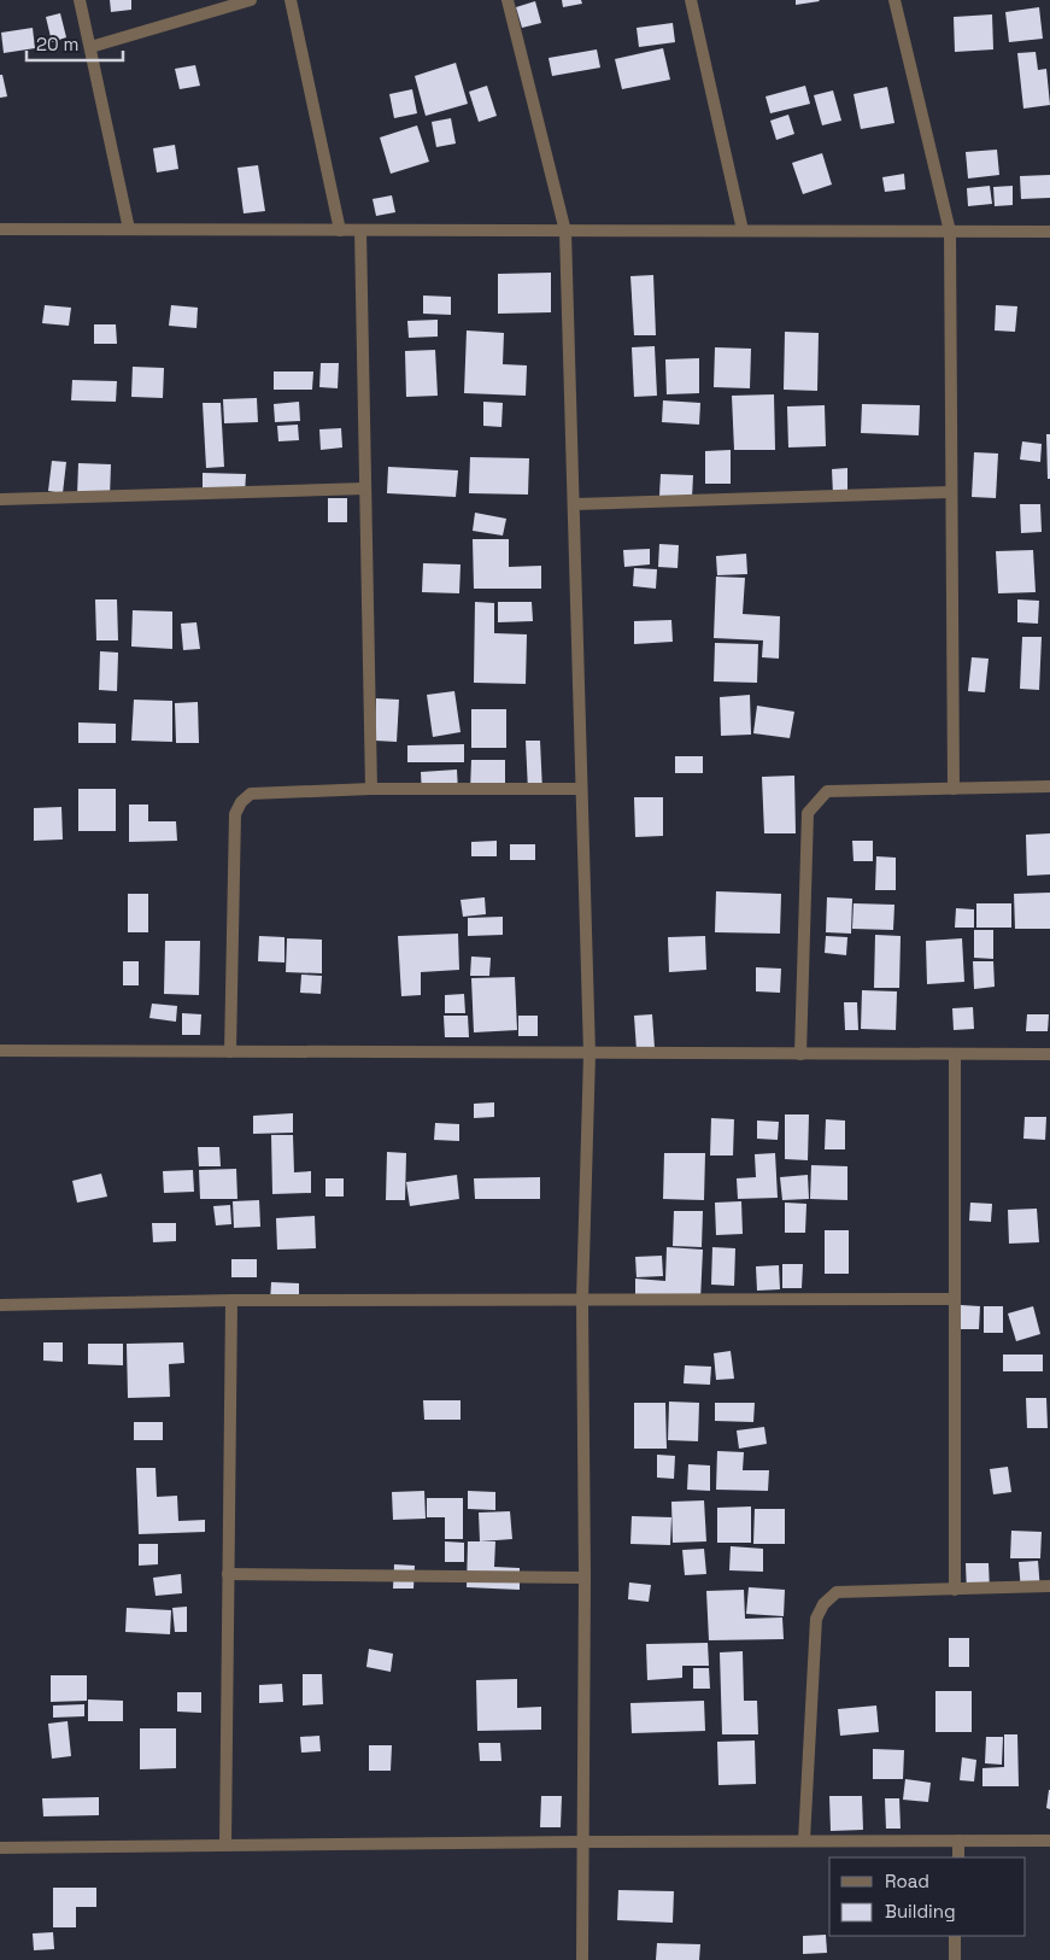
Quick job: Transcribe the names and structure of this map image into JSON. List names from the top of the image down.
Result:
{
  "legend": ["Road", "Building"],
  "scale_bar": "20 m"
}
